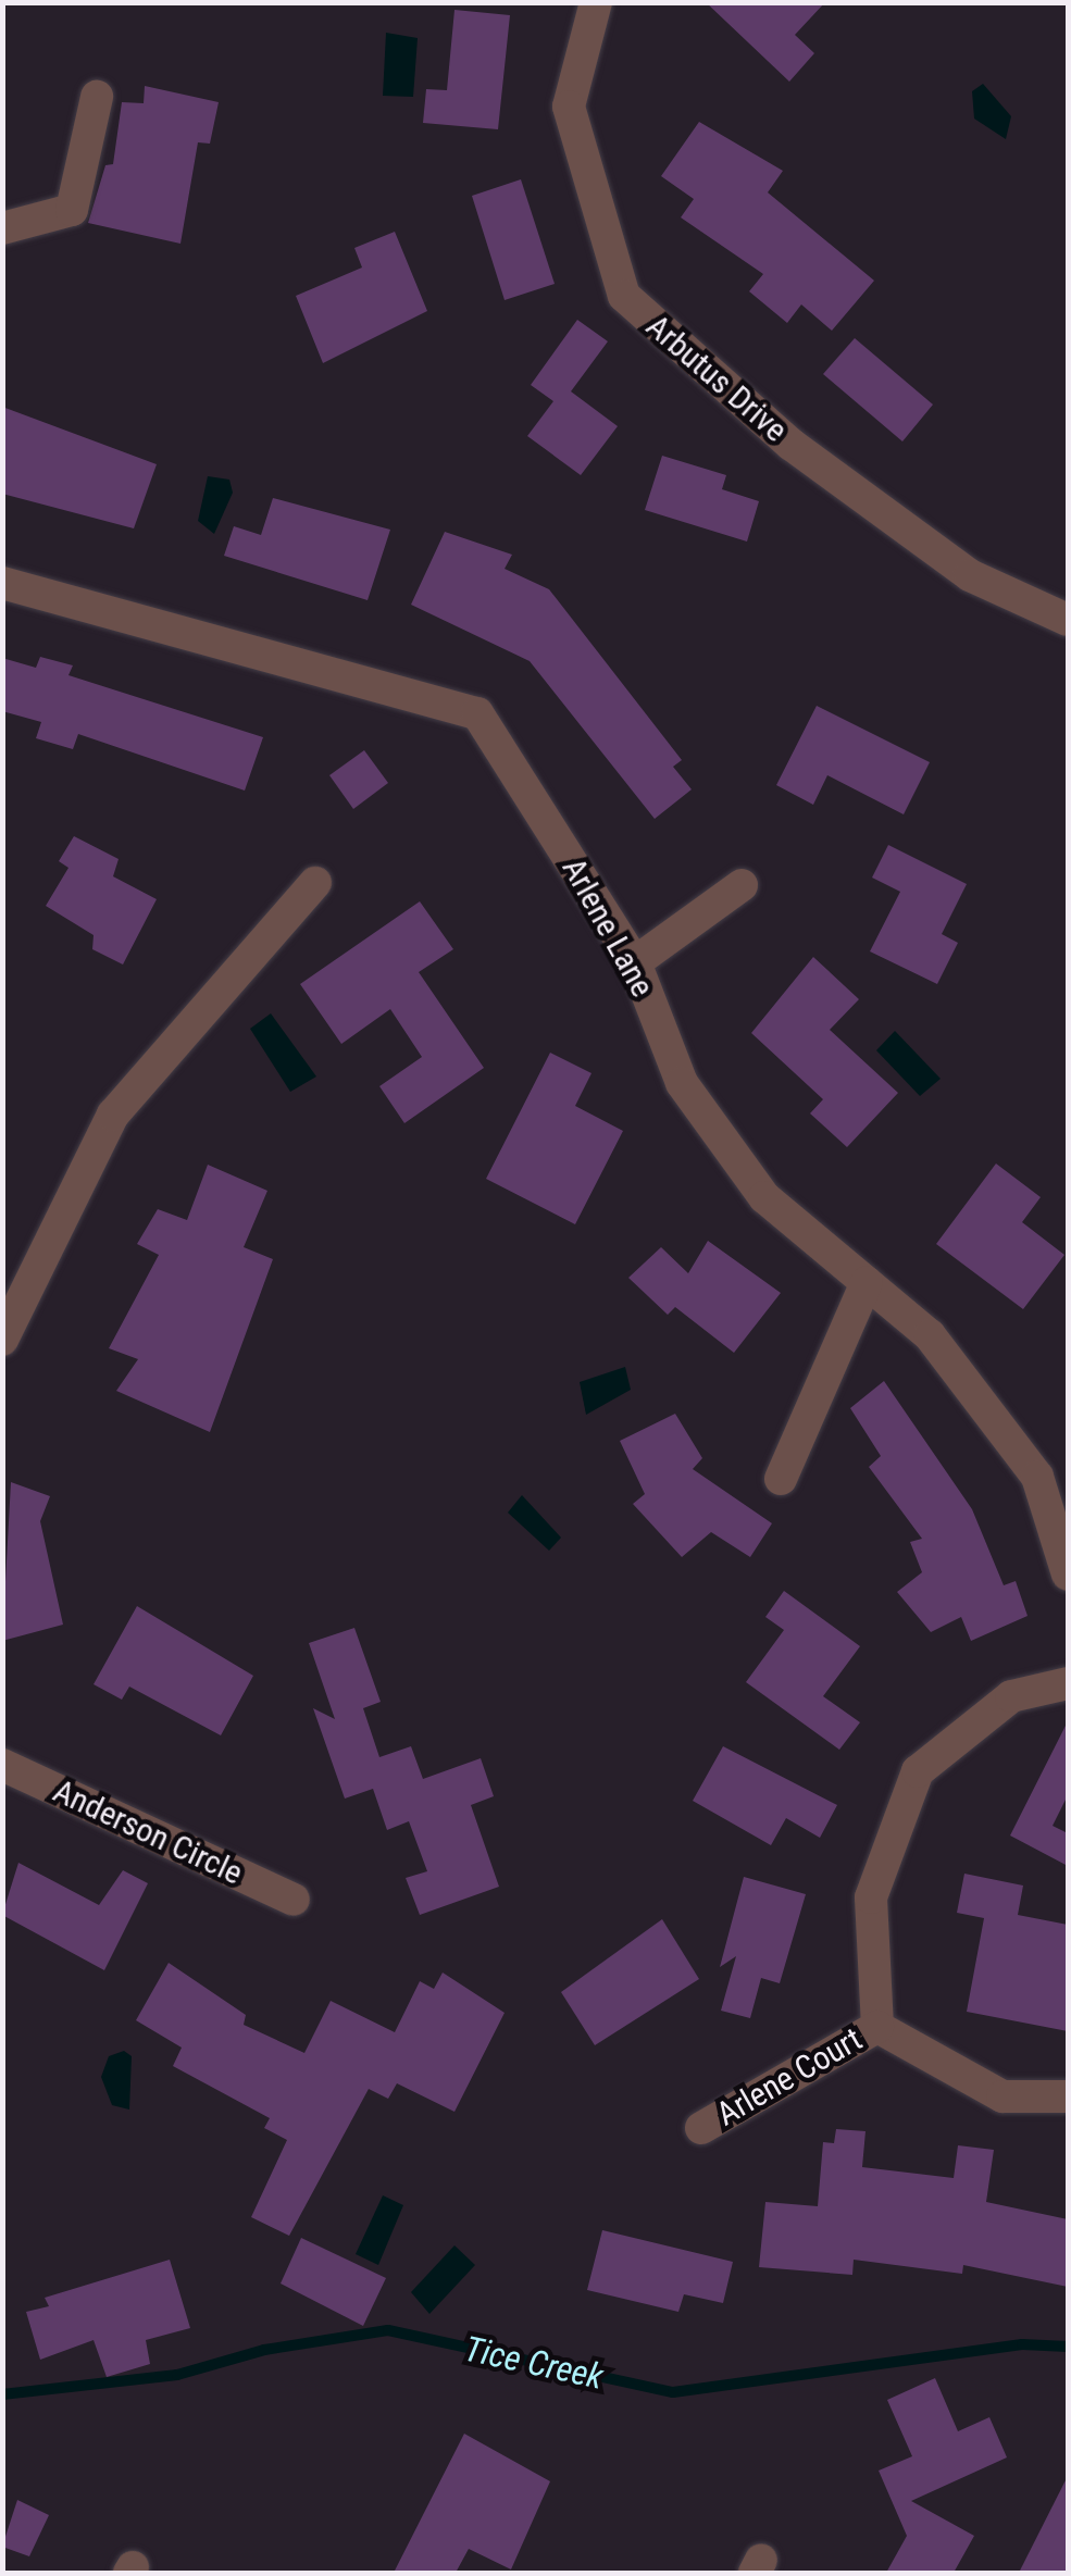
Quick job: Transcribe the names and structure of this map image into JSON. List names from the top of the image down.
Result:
{
  "streets": {
    "street": [
      "Arbutus Drive",
      "Arlene Lane",
      "Anderson Circle",
      "Arlene Court"
    ]
  },
  "water": ["Tice Creek"]
}
